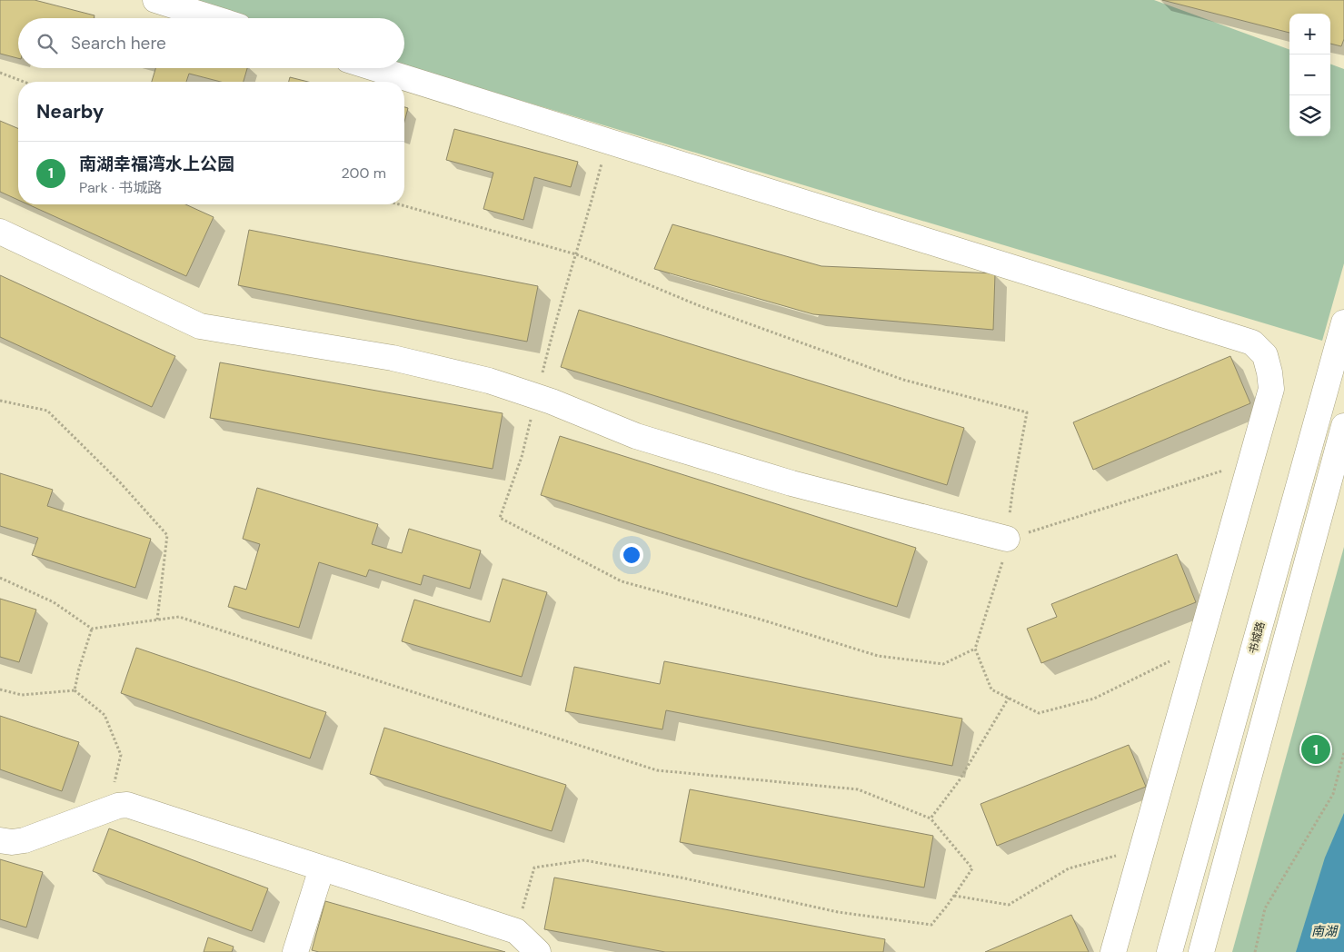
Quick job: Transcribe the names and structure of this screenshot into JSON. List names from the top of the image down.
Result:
{
  "streets": {
    "street": ["书城路"]
  },
  "water": ["南湖"],
  "page": {
    "map_buttons": ["+", "−"],
    "search": "Search here",
    "heading": "Nearby",
    "list": [
      {
        "mark": "1",
        "name": "南湖幸福湾水上公园",
        "note": "Park · 书城路",
        "value": "200 m"
      }
    ],
    "pins": "1"
  }
}
